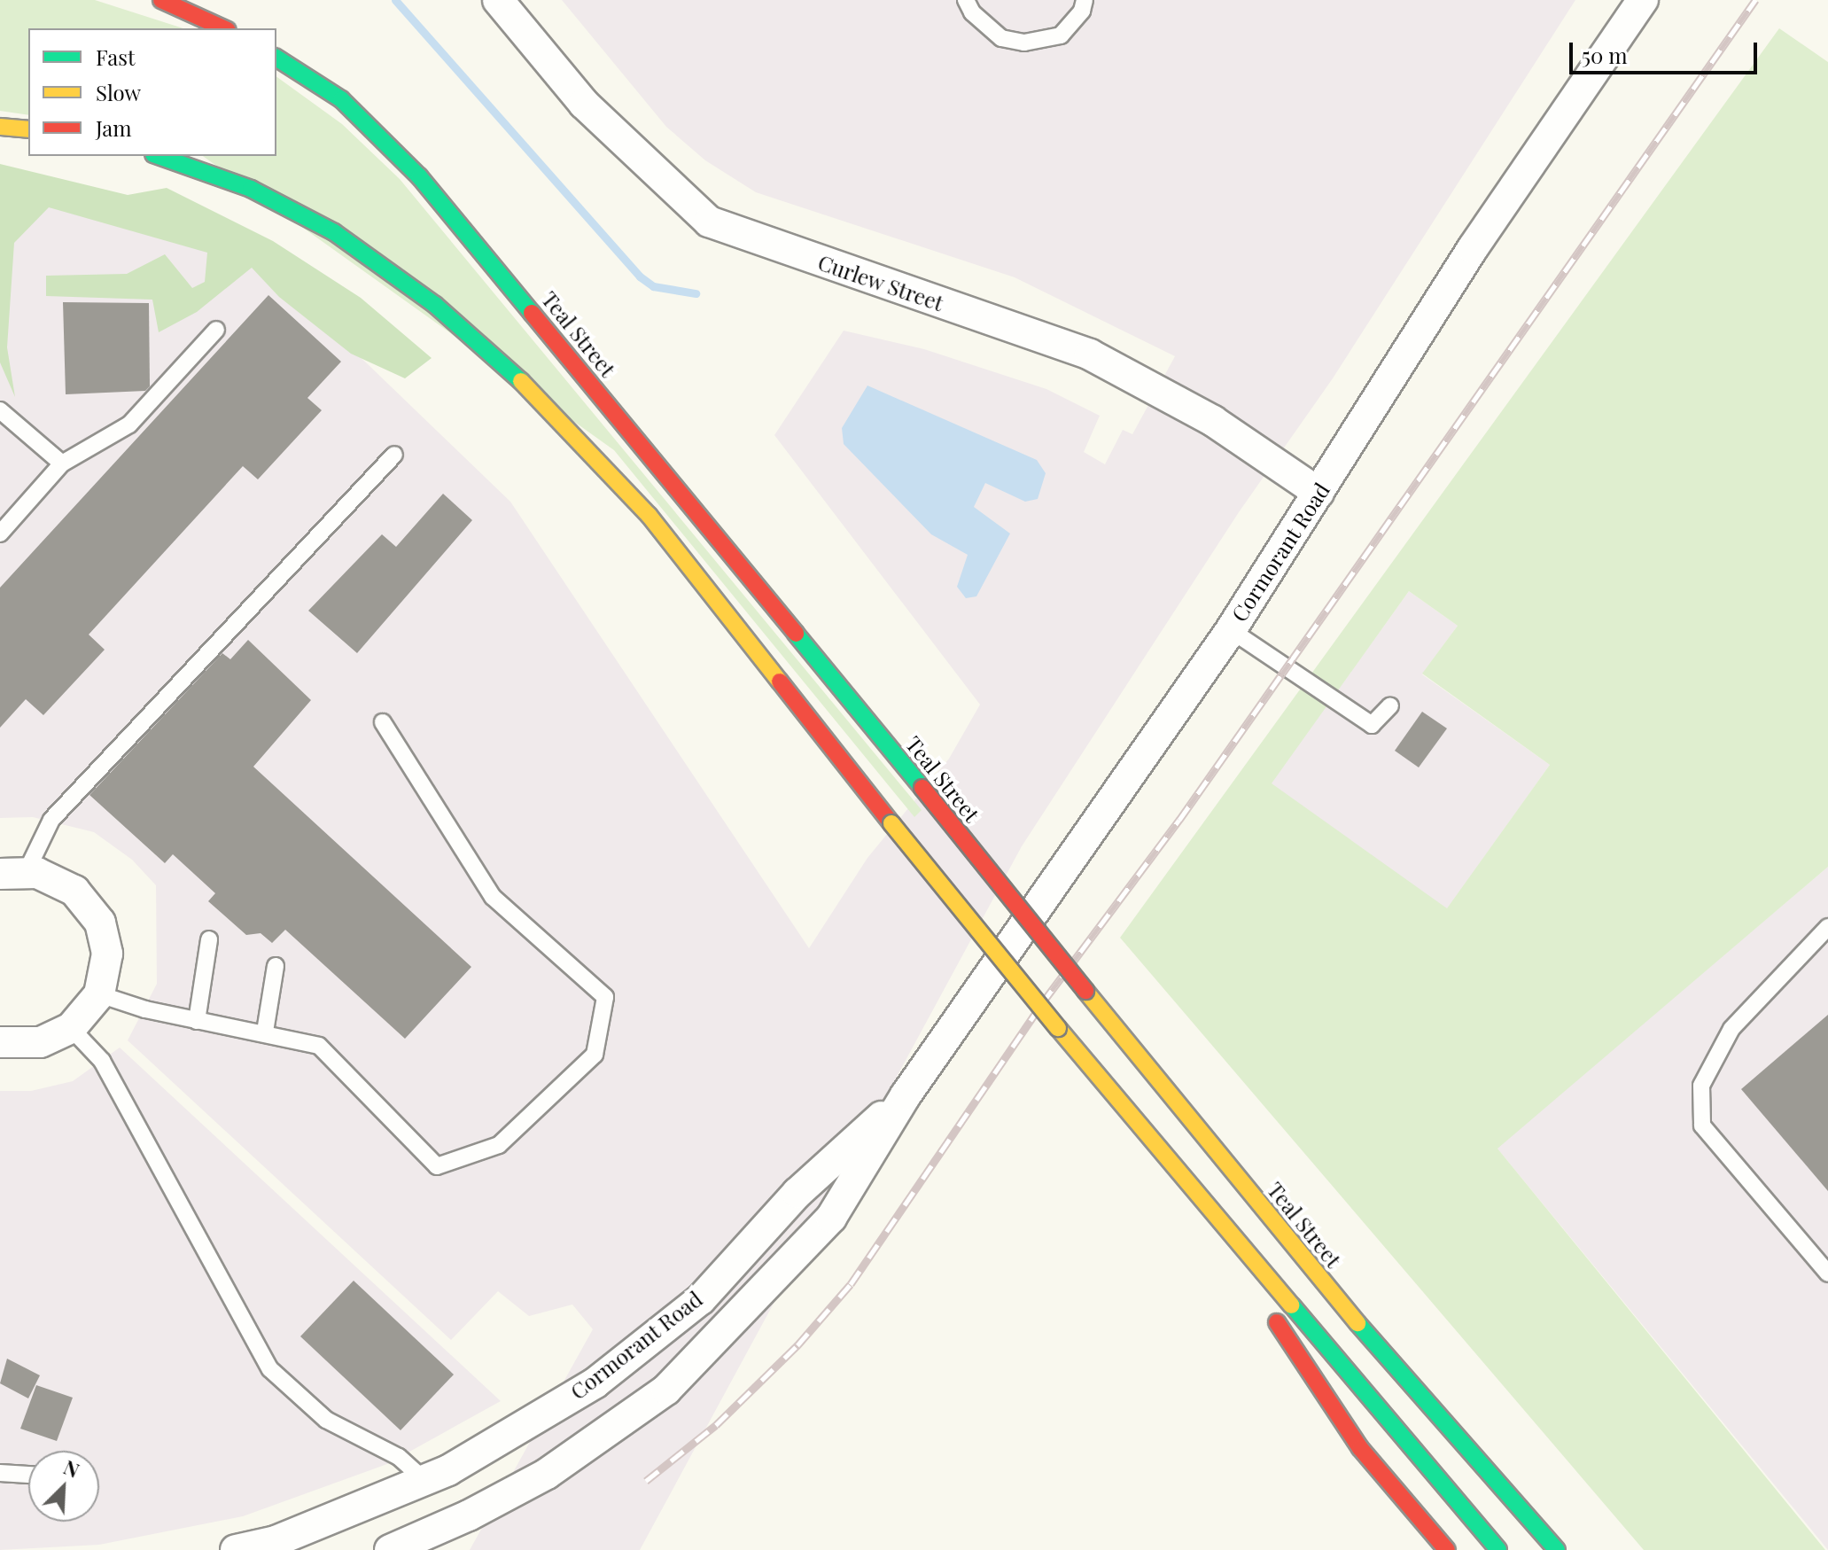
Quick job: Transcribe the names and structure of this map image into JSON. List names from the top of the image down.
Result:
{
  "streets": {
    "main road": ["Teal Street"],
    "street": ["Curlew Street", "Cormorant Road"]
  },
  "crossings": [
    ["Curlew Street", "Cormorant Road"]
  ],
  "legend": ["Fast", "Slow", "Jam"],
  "scale_bar": "50 m",
  "north": "top right"
}
